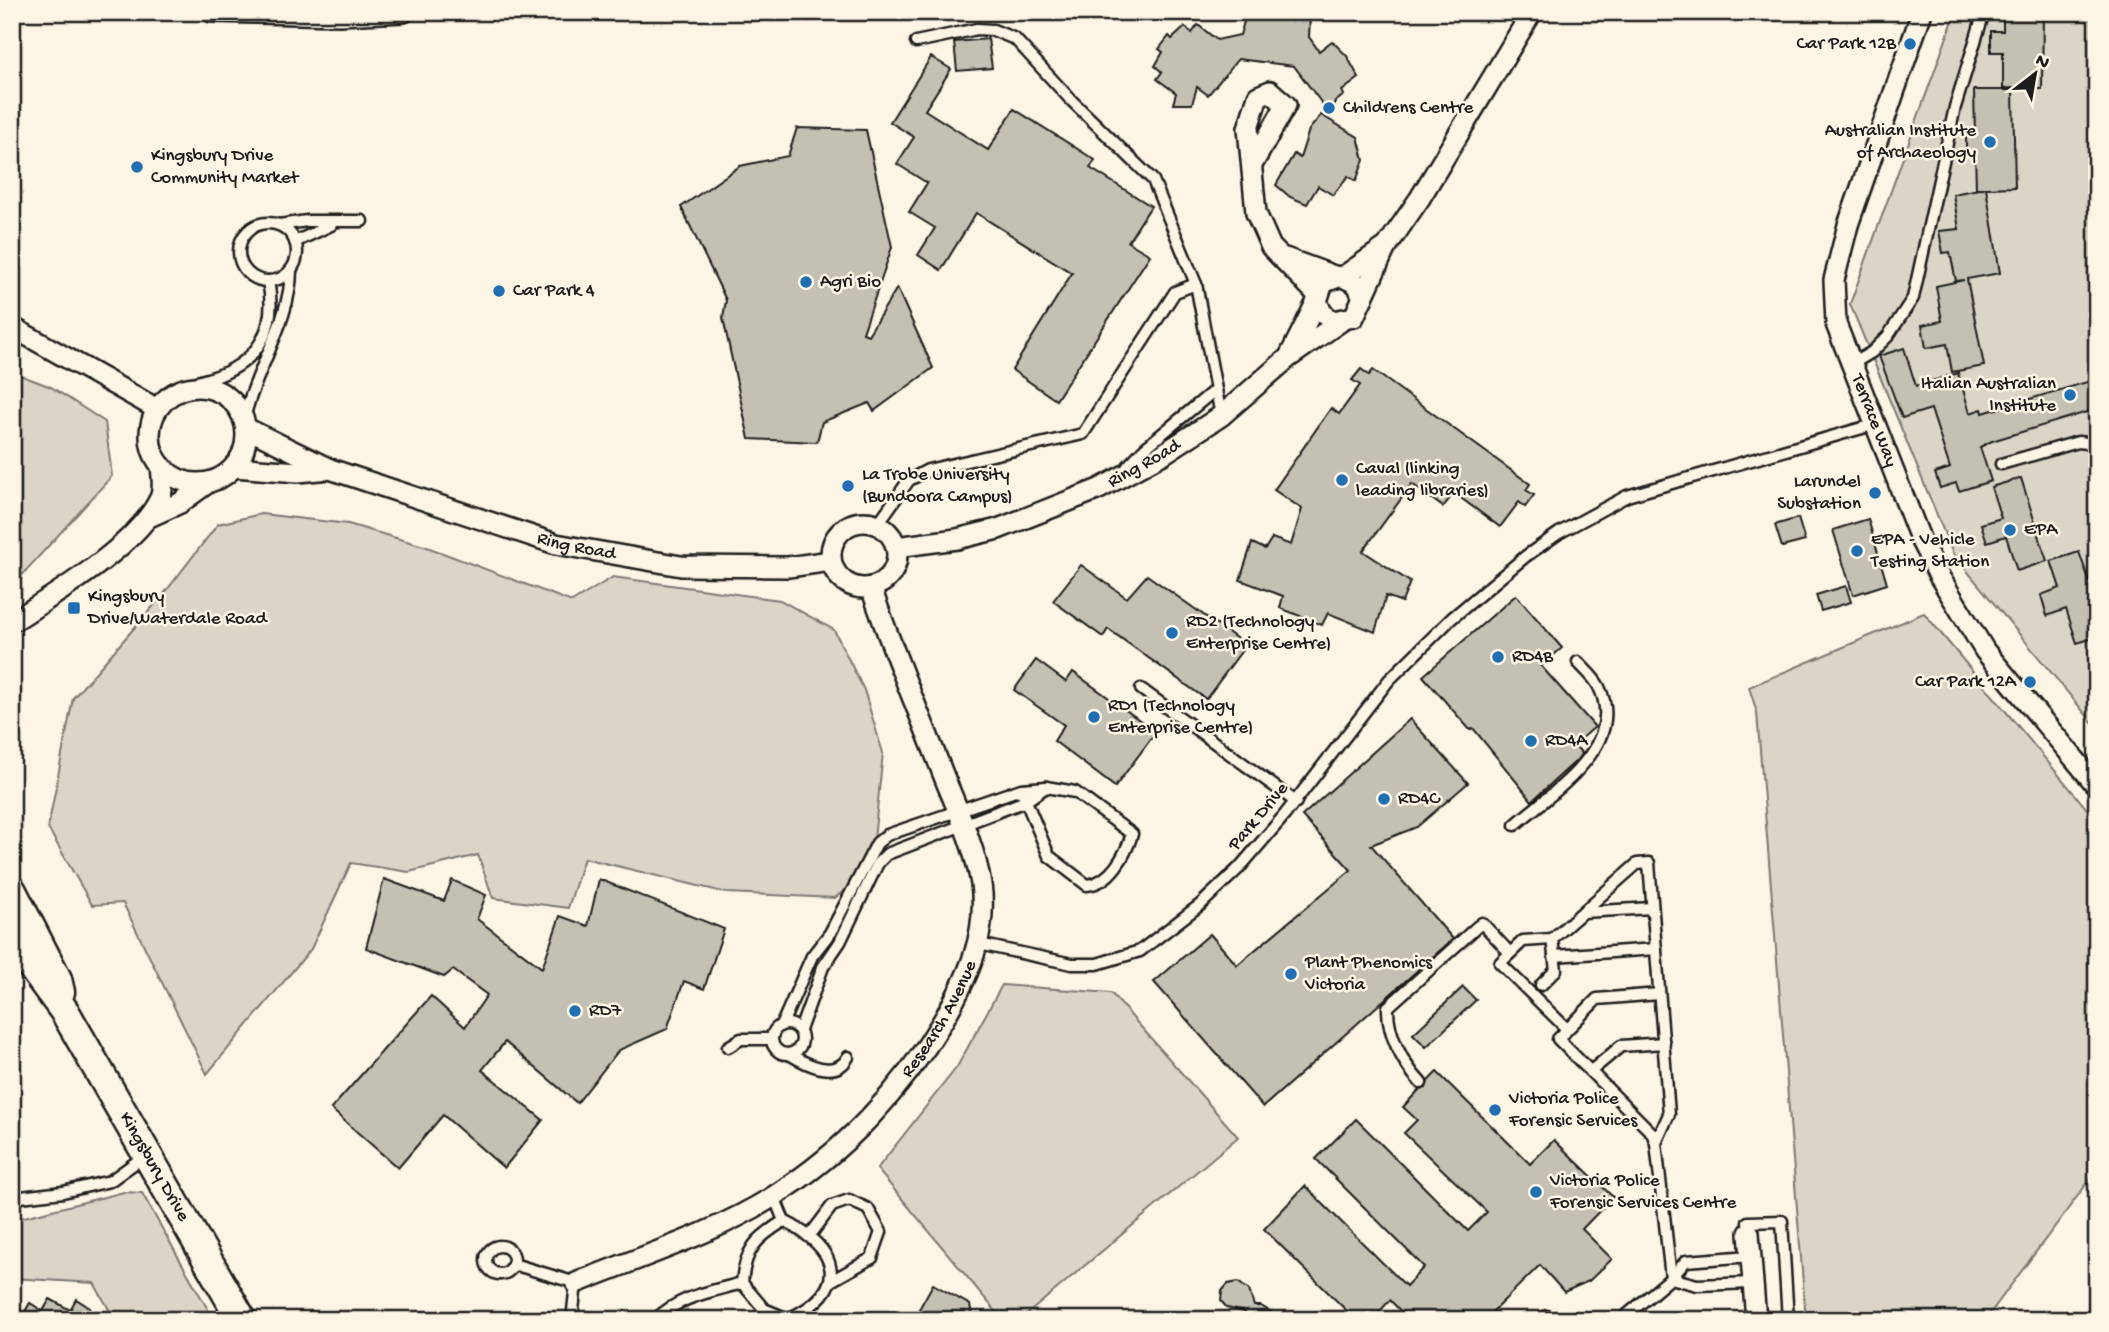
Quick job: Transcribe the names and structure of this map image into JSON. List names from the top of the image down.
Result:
{
  "streets": {
    "main road": ["Kingsbury Drive"],
    "street": ["Terrace Way", "Ring Road", "Research Avenue"],
    "lane": ["Park Drive"]
  },
  "crossings": [
    ["Terrace Way", "Park Drive"],
    ["Ring Road", "Research Avenue"],
    ["Park Drive", "Research Avenue"]
  ],
  "places": {
    "other": [
      "Car Park 12B",
      "Childrens Centre",
      "Australian Institute of Archaeology",
      "Kingsbury Drive Community Market",
      "Agri Bio",
      "Car Park 4",
      "Italian Australian Institute",
      "Caval (linking leading libraries)",
      "La Trobe University (Bundoora Campus)",
      "Larundel Substation",
      "EPA",
      "EPA - Vehicle Testing Station",
      "RD2 (Technology Enterprise Centre)",
      "RD4B",
      "Car Park 12A",
      "RD1 (Technology Enterprise Centre)",
      "RD4A",
      "RD4C",
      "Plant Phenomics Victoria",
      "RD7",
      "Victoria Police Forensic Services",
      "Victoria Police Forensic Services Centre"
    ],
    "transit": ["Kingsbury Drive/Waterdale Road"]
  },
  "north": "top right"
}
